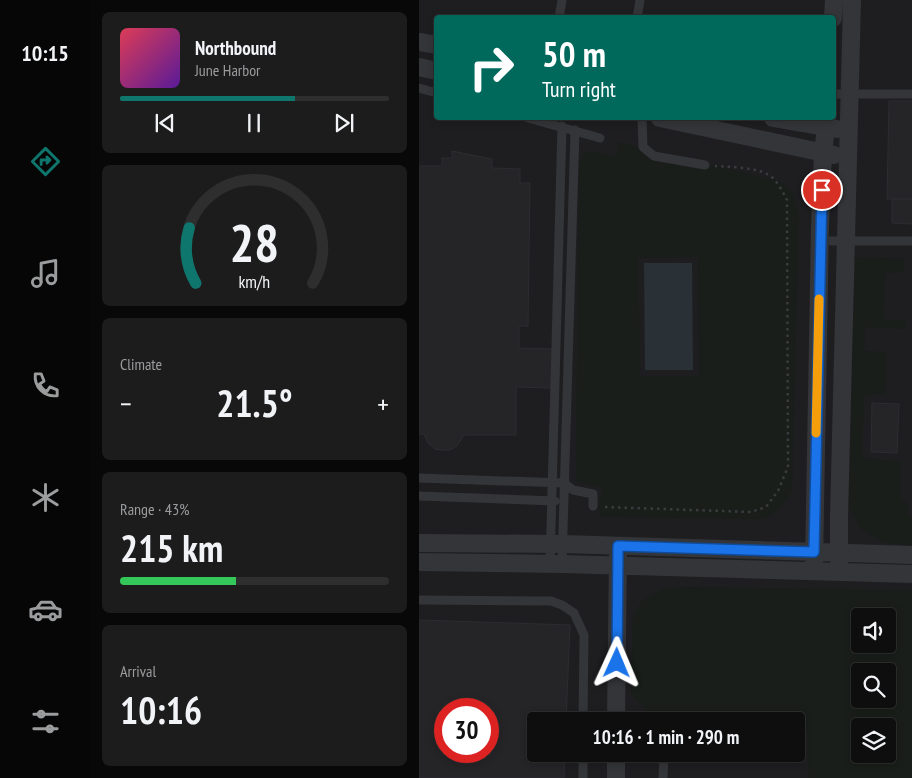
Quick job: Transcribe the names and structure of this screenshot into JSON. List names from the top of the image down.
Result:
{
  "page": {
    "tabs": "10:15",
    "turn": ["50 m", "Turn right"],
    "song": ["Northbound", "June Harbor"],
    "tile": [
      "Climate",
      ["Range · 43%", "215 km"],
      ["Arrival", "10:16"]
    ],
    "heat": ["−", "21.5°", "+"],
    "limit": "30",
    "trip": "10:16 · 1 min · 290 m",
    "gauge": ["28", "km/h"]
  }
}
